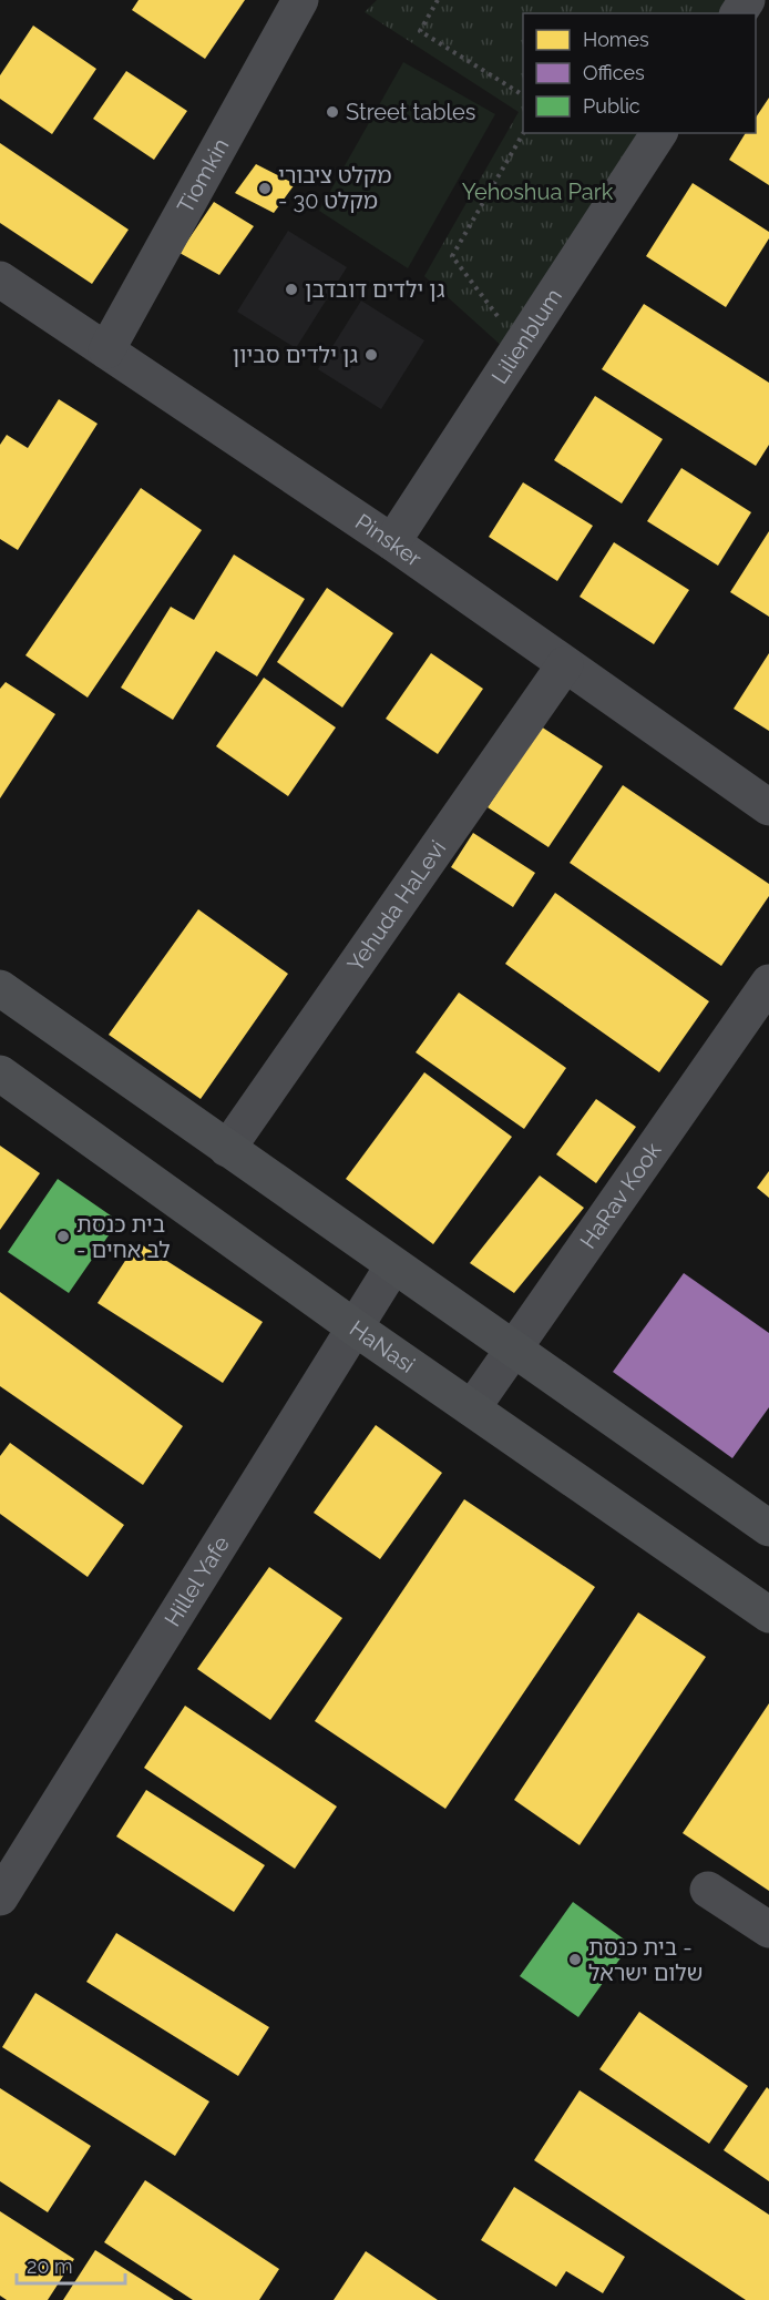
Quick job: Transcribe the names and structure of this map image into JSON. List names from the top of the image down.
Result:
{
  "streets": {
    "main road": ["HaNasi"],
    "street": [
      "Tiomkin",
      "Lilienblum",
      "Pinsker",
      "Yehuda HaLevi",
      "HaRav Kook",
      "Hillel Yafe"
    ]
  },
  "crossings": [
    ["Tiomkin", "Pinsker"],
    ["Lilienblum", "Pinsker"],
    ["Pinsker", "Yehuda HaLevi"],
    ["HaRav Kook", "HaNasi"],
    ["HaNasi", "Hillel Yafe"]
  ],
  "parks": ["Yehoshua Park"],
  "places": [
    "Street tables",
    "מקלט ציבורי - מקלט 30",
    "גן ילדים דובדבן",
    "גן ילדים סביון",
    "בית כנסת - לב אחים",
    "בית כנסת - שלום ישראל"
  ],
  "legend": ["Homes", "Offices", "Public"],
  "scale_bar": "20 m"
}
